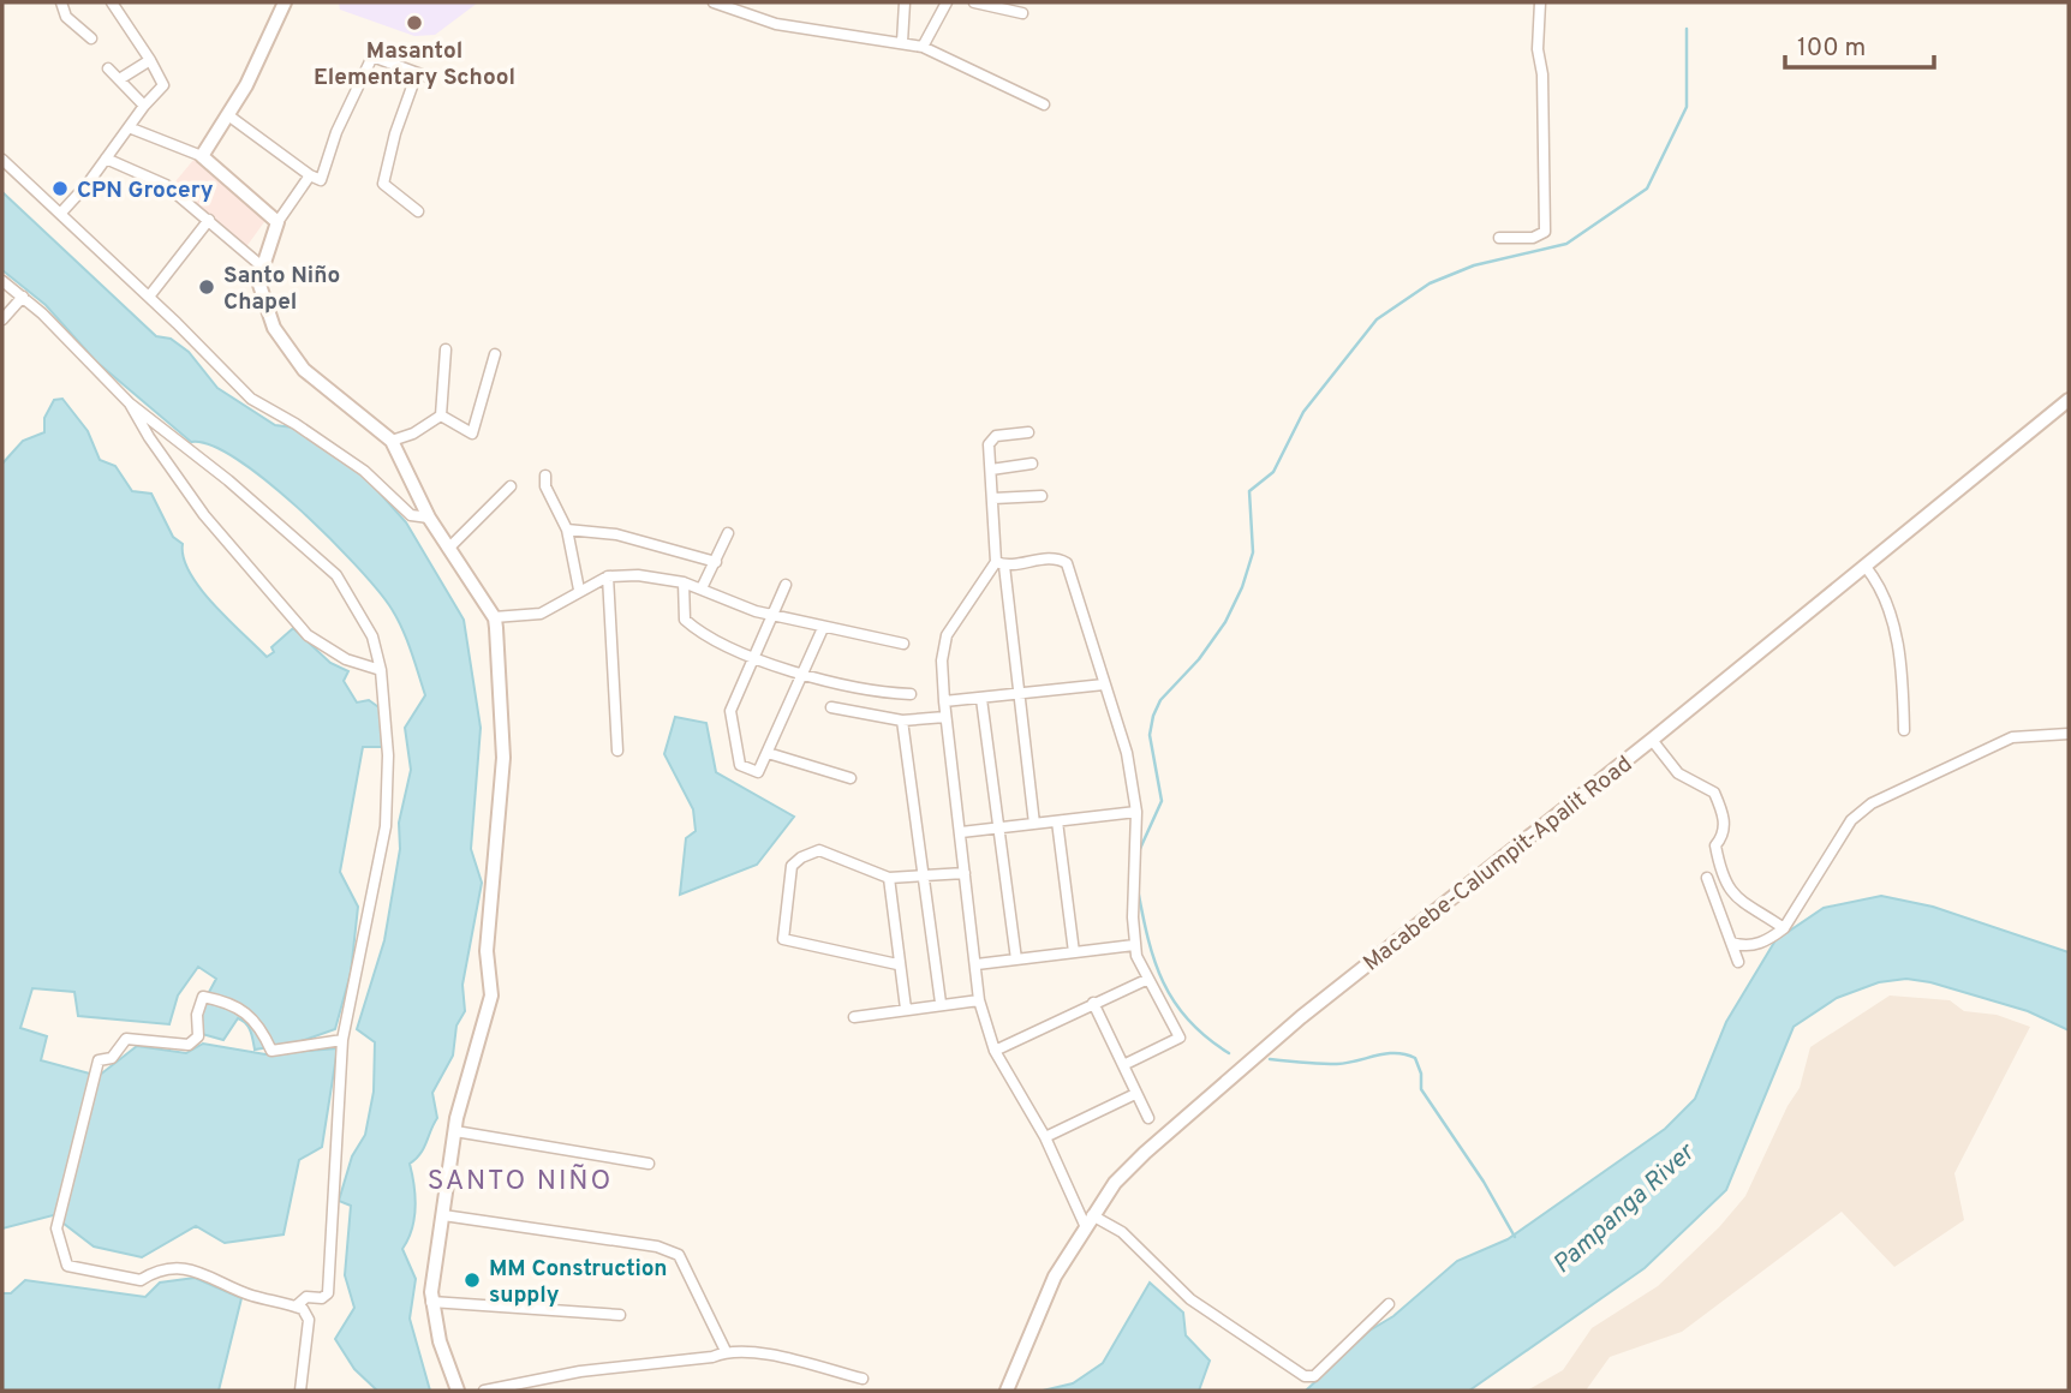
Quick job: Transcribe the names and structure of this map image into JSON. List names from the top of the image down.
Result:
{
  "streets": {
    "main road": ["Macabebe-Calumpit-Apalit Road"]
  },
  "districts": ["SANTO NIÑO"],
  "water": ["Pampanga River"],
  "places": [
    "Masantol Elementary School",
    "CPN Grocery",
    "Santo Niño Chapel",
    "MM Construction supply"
  ],
  "scale_bar": "100 m"
}
